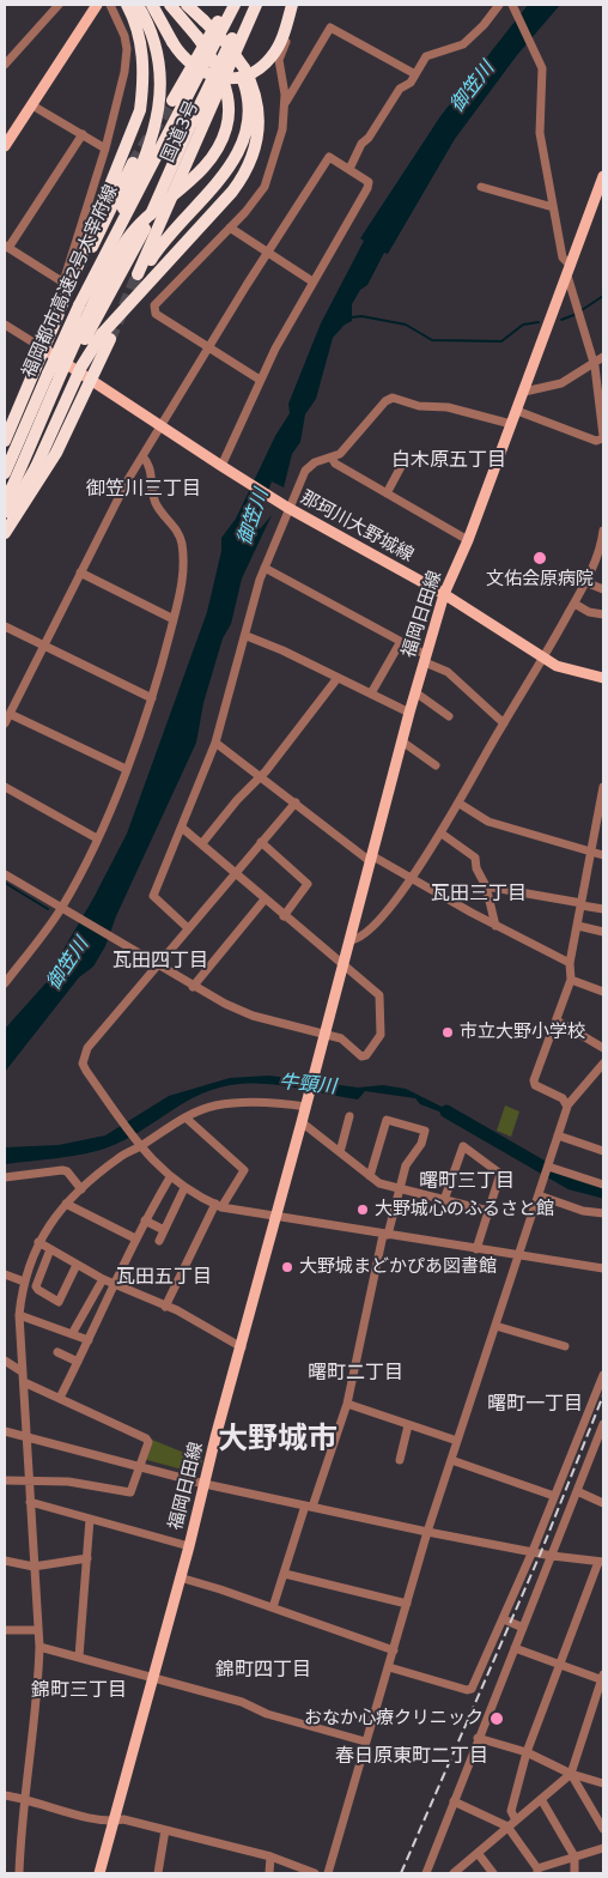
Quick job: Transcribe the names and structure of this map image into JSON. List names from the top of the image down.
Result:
{
  "streets": {
    "highway": ["国道3号", "福岡都市高速2号太宰府線"],
    "main road": ["那珂川大野城線", "福岡日田線"]
  },
  "crossings": [
    ["国道3号", "福岡都市高速2号太宰府線"],
    ["国道3号", "那珂川大野城線"],
    ["那珂川大野城線", "福岡日田線"]
  ],
  "districts": [
    "白木原五丁目",
    "御笠川三丁目",
    "瓦田三丁目",
    "瓦田四丁目",
    "曙町三丁目",
    "瓦田五丁目",
    "曙町二丁目",
    "曙町一丁目",
    "大野城市",
    "錦町四丁目",
    "錦町三丁目",
    "春日原東町二丁目"
  ],
  "water": ["御笠川", "牛頸川"],
  "places": [
    "文佑会原病院",
    "市立大野小学校",
    "大野城心のふるさと館",
    "大野城まどかぴあ図書館",
    "おなか心療クリニック"
  ]
}
